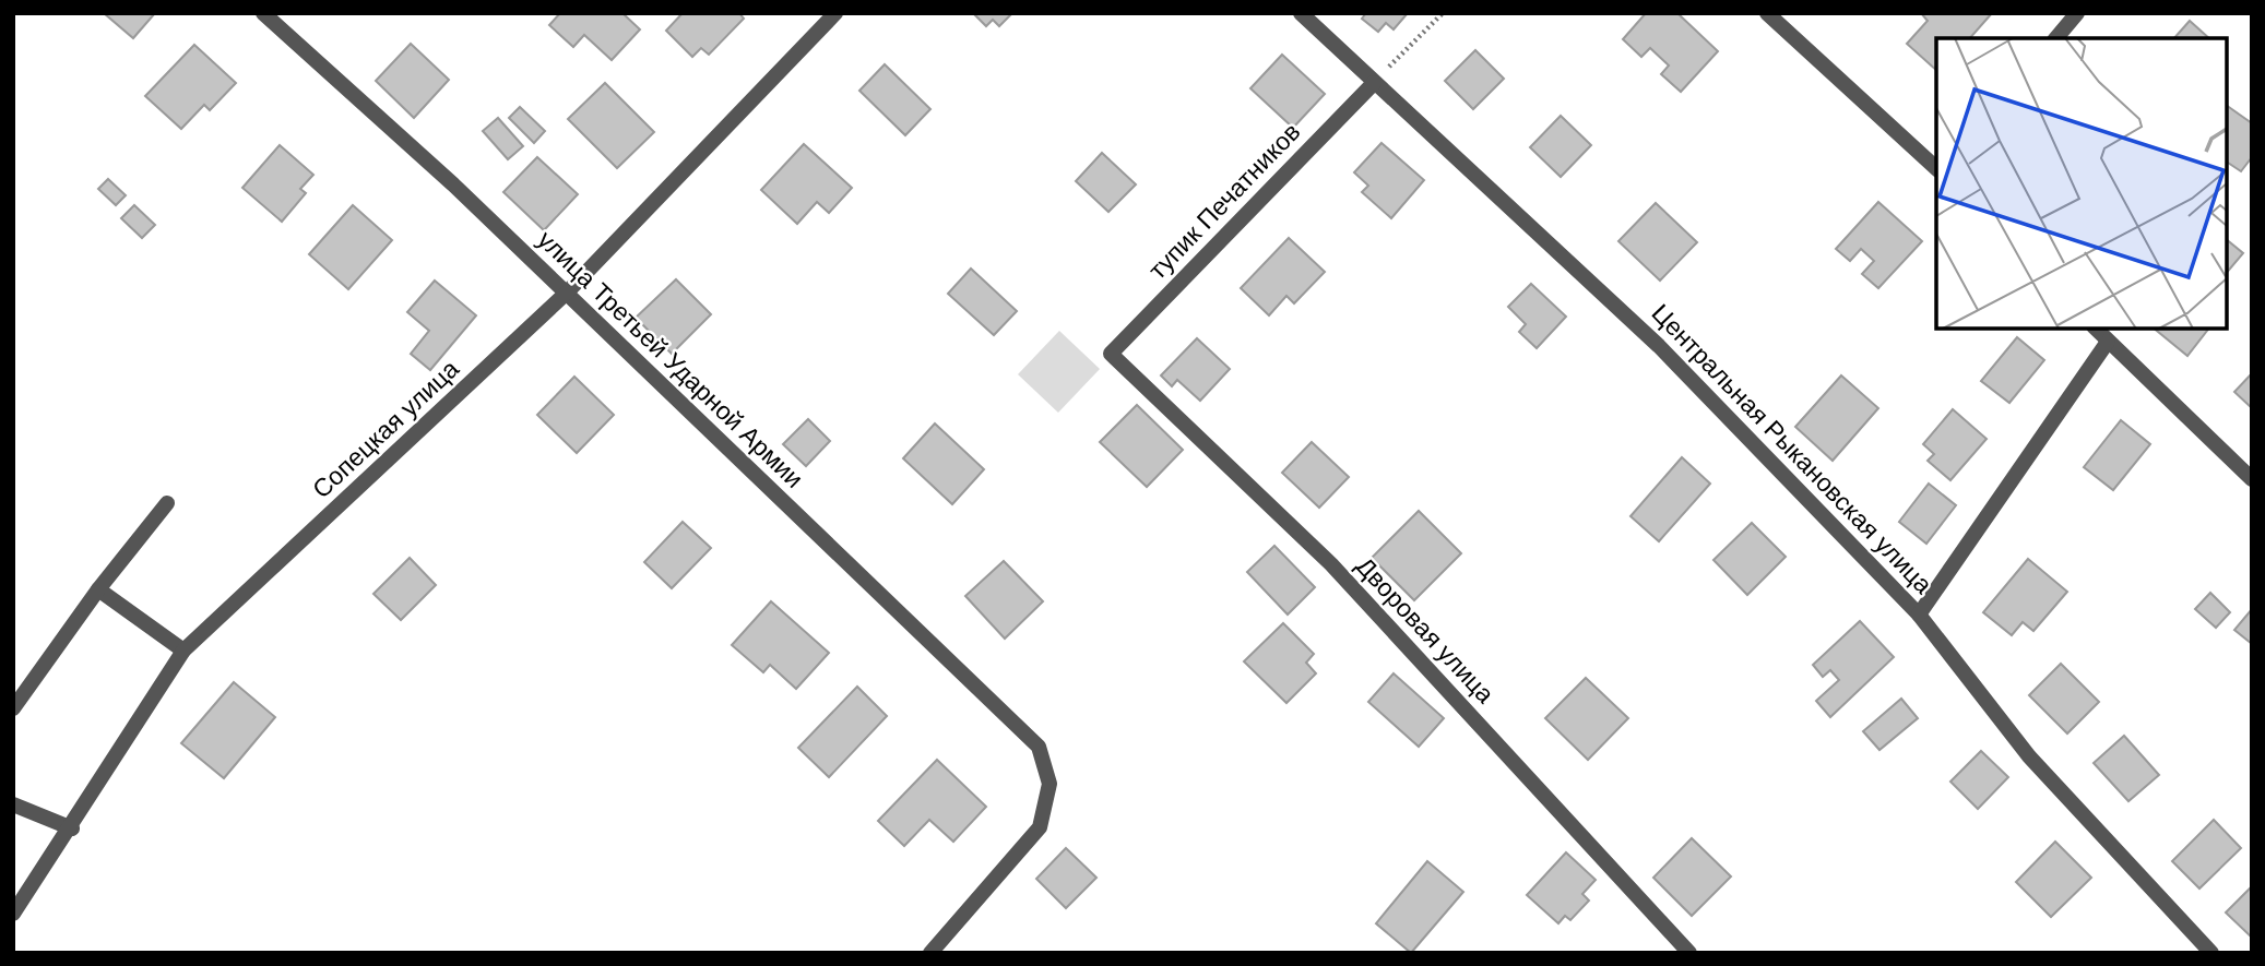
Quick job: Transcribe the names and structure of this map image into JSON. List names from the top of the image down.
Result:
{
  "streets": {
    "street": [
      "тупик Печатников",
      "улица Третьей Ударной Армии",
      "Сопецкая улица",
      "Центральная Рыкановская улица",
      "Дворовая улица"
    ]
  },
  "crossings": [
    ["тупик Печатников", "Центральная Рыкановская улица"],
    ["тупик Печатников", "Дворовая улица"],
    ["улица Третьей Ударной Армии", "Сопецкая улица"]
  ]
}
